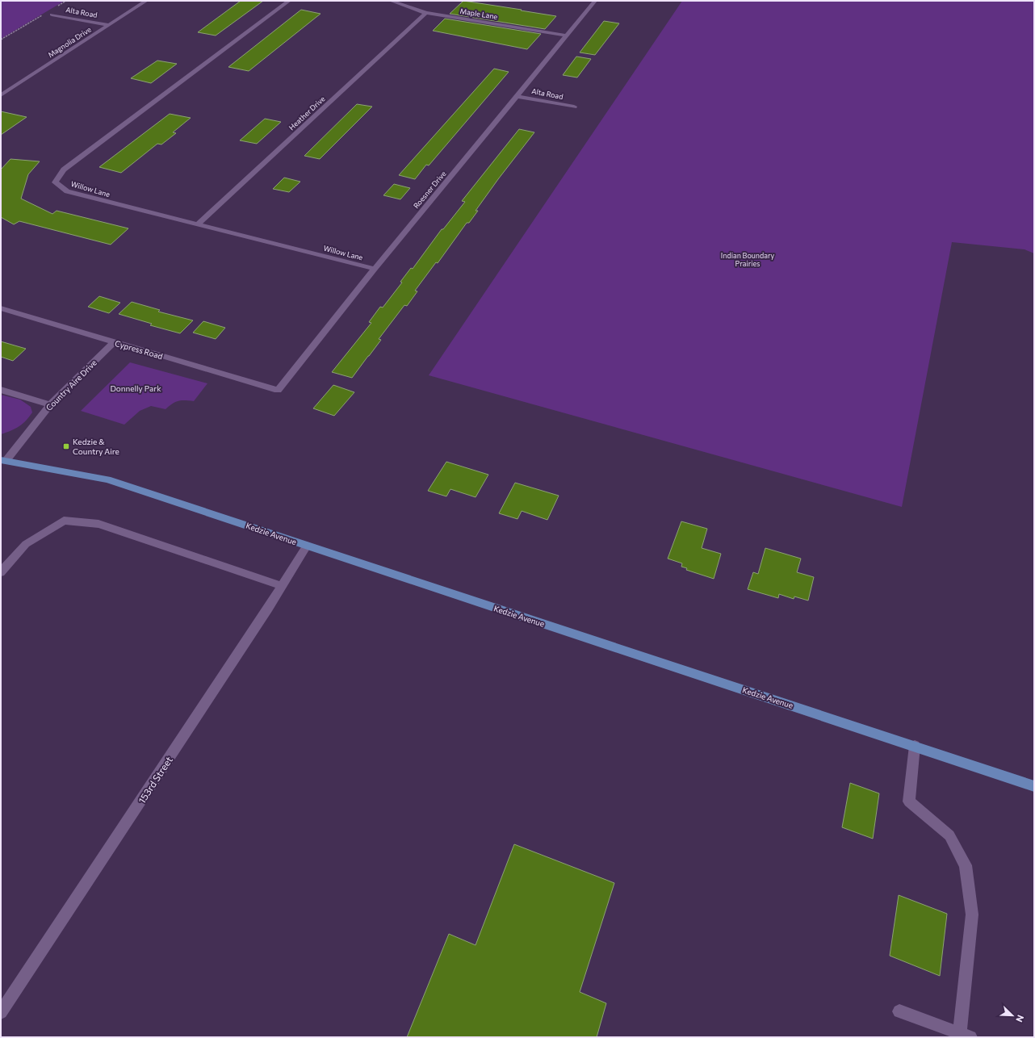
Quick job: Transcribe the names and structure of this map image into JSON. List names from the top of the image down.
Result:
{
  "streets": {
    "main road": ["Kedzie Avenue"],
    "street": [
      "Alta Road",
      "Maple Lane",
      "Magnolia Drive",
      "Heather Drive",
      "Willow Lane",
      "Roesner Drive",
      "Cypress Road",
      "Country Aire Drive",
      "153rd Street"
    ]
  },
  "crossings": [
    ["Alta Road", "Magnolia Drive"],
    ["Alta Road", "Roesner Drive"],
    ["Maple Lane", "Heather Drive"],
    ["Maple Lane", "Roesner Drive"],
    ["Heather Drive", "Willow Lane"],
    ["Willow Lane", "Roesner Drive"],
    ["Roesner Drive", "Cypress Road"],
    ["Cypress Road", "Country Aire Drive"],
    ["Country Aire Drive", "Kedzie Avenue"],
    ["Kedzie Avenue", "153rd Street"]
  ],
  "parks": ["Indian Boundary Prairies", "Donnelly Park"],
  "places": {
    "transit": ["Kedzie & Country Aire"]
  },
  "north": "bottom right"
}
